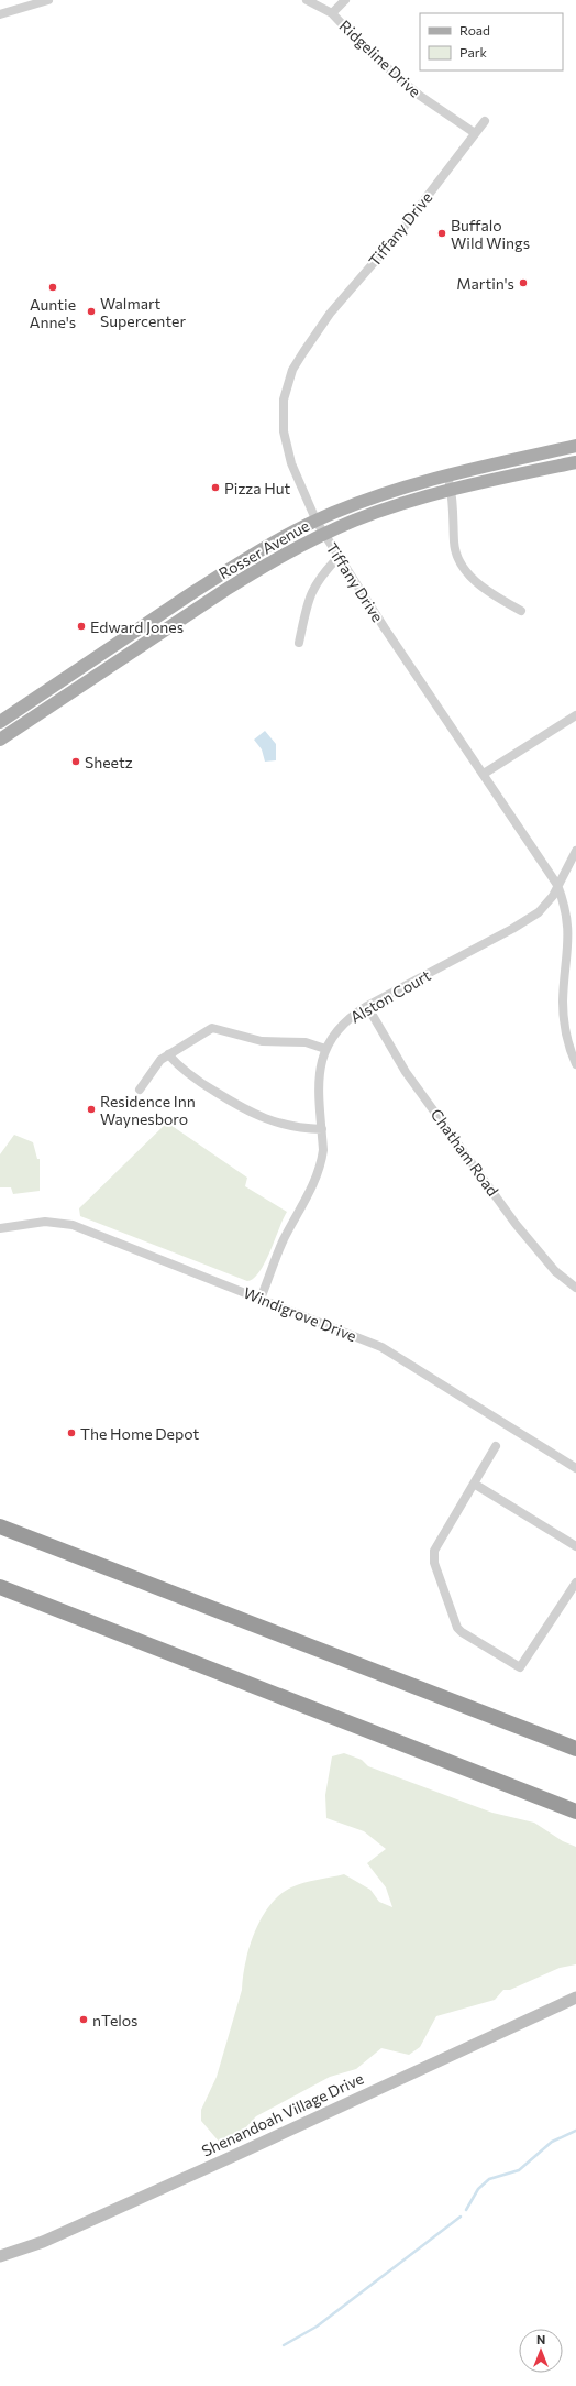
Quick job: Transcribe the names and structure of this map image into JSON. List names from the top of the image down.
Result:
{
  "streets": {
    "main road": ["Rosser Avenue"],
    "street": [
      "Ridgeline Drive",
      "Tiffany Drive",
      "Alston Court",
      "Chatham Road",
      "Windigrove Drive",
      "Shenandoah Village Drive"
    ]
  },
  "crossings": [
    ["Ridgeline Drive", "Tiffany Drive"],
    ["Tiffany Drive", "Rosser Avenue"],
    ["Tiffany Drive", "Alston Court"],
    ["Alston Court", "Chatham Road"],
    ["Alston Court", "Windigrove Drive"]
  ],
  "places": [
    "Buffalo Wild Wings",
    "Martin's",
    "Auntie Anne's",
    "Walmart Supercenter",
    "Pizza Hut",
    "Edward Jones",
    "Sheetz",
    "Residence Inn Waynesboro",
    "The Home Depot",
    "nTelos"
  ],
  "legend": ["Road", "Park"],
  "north": "top"
}
